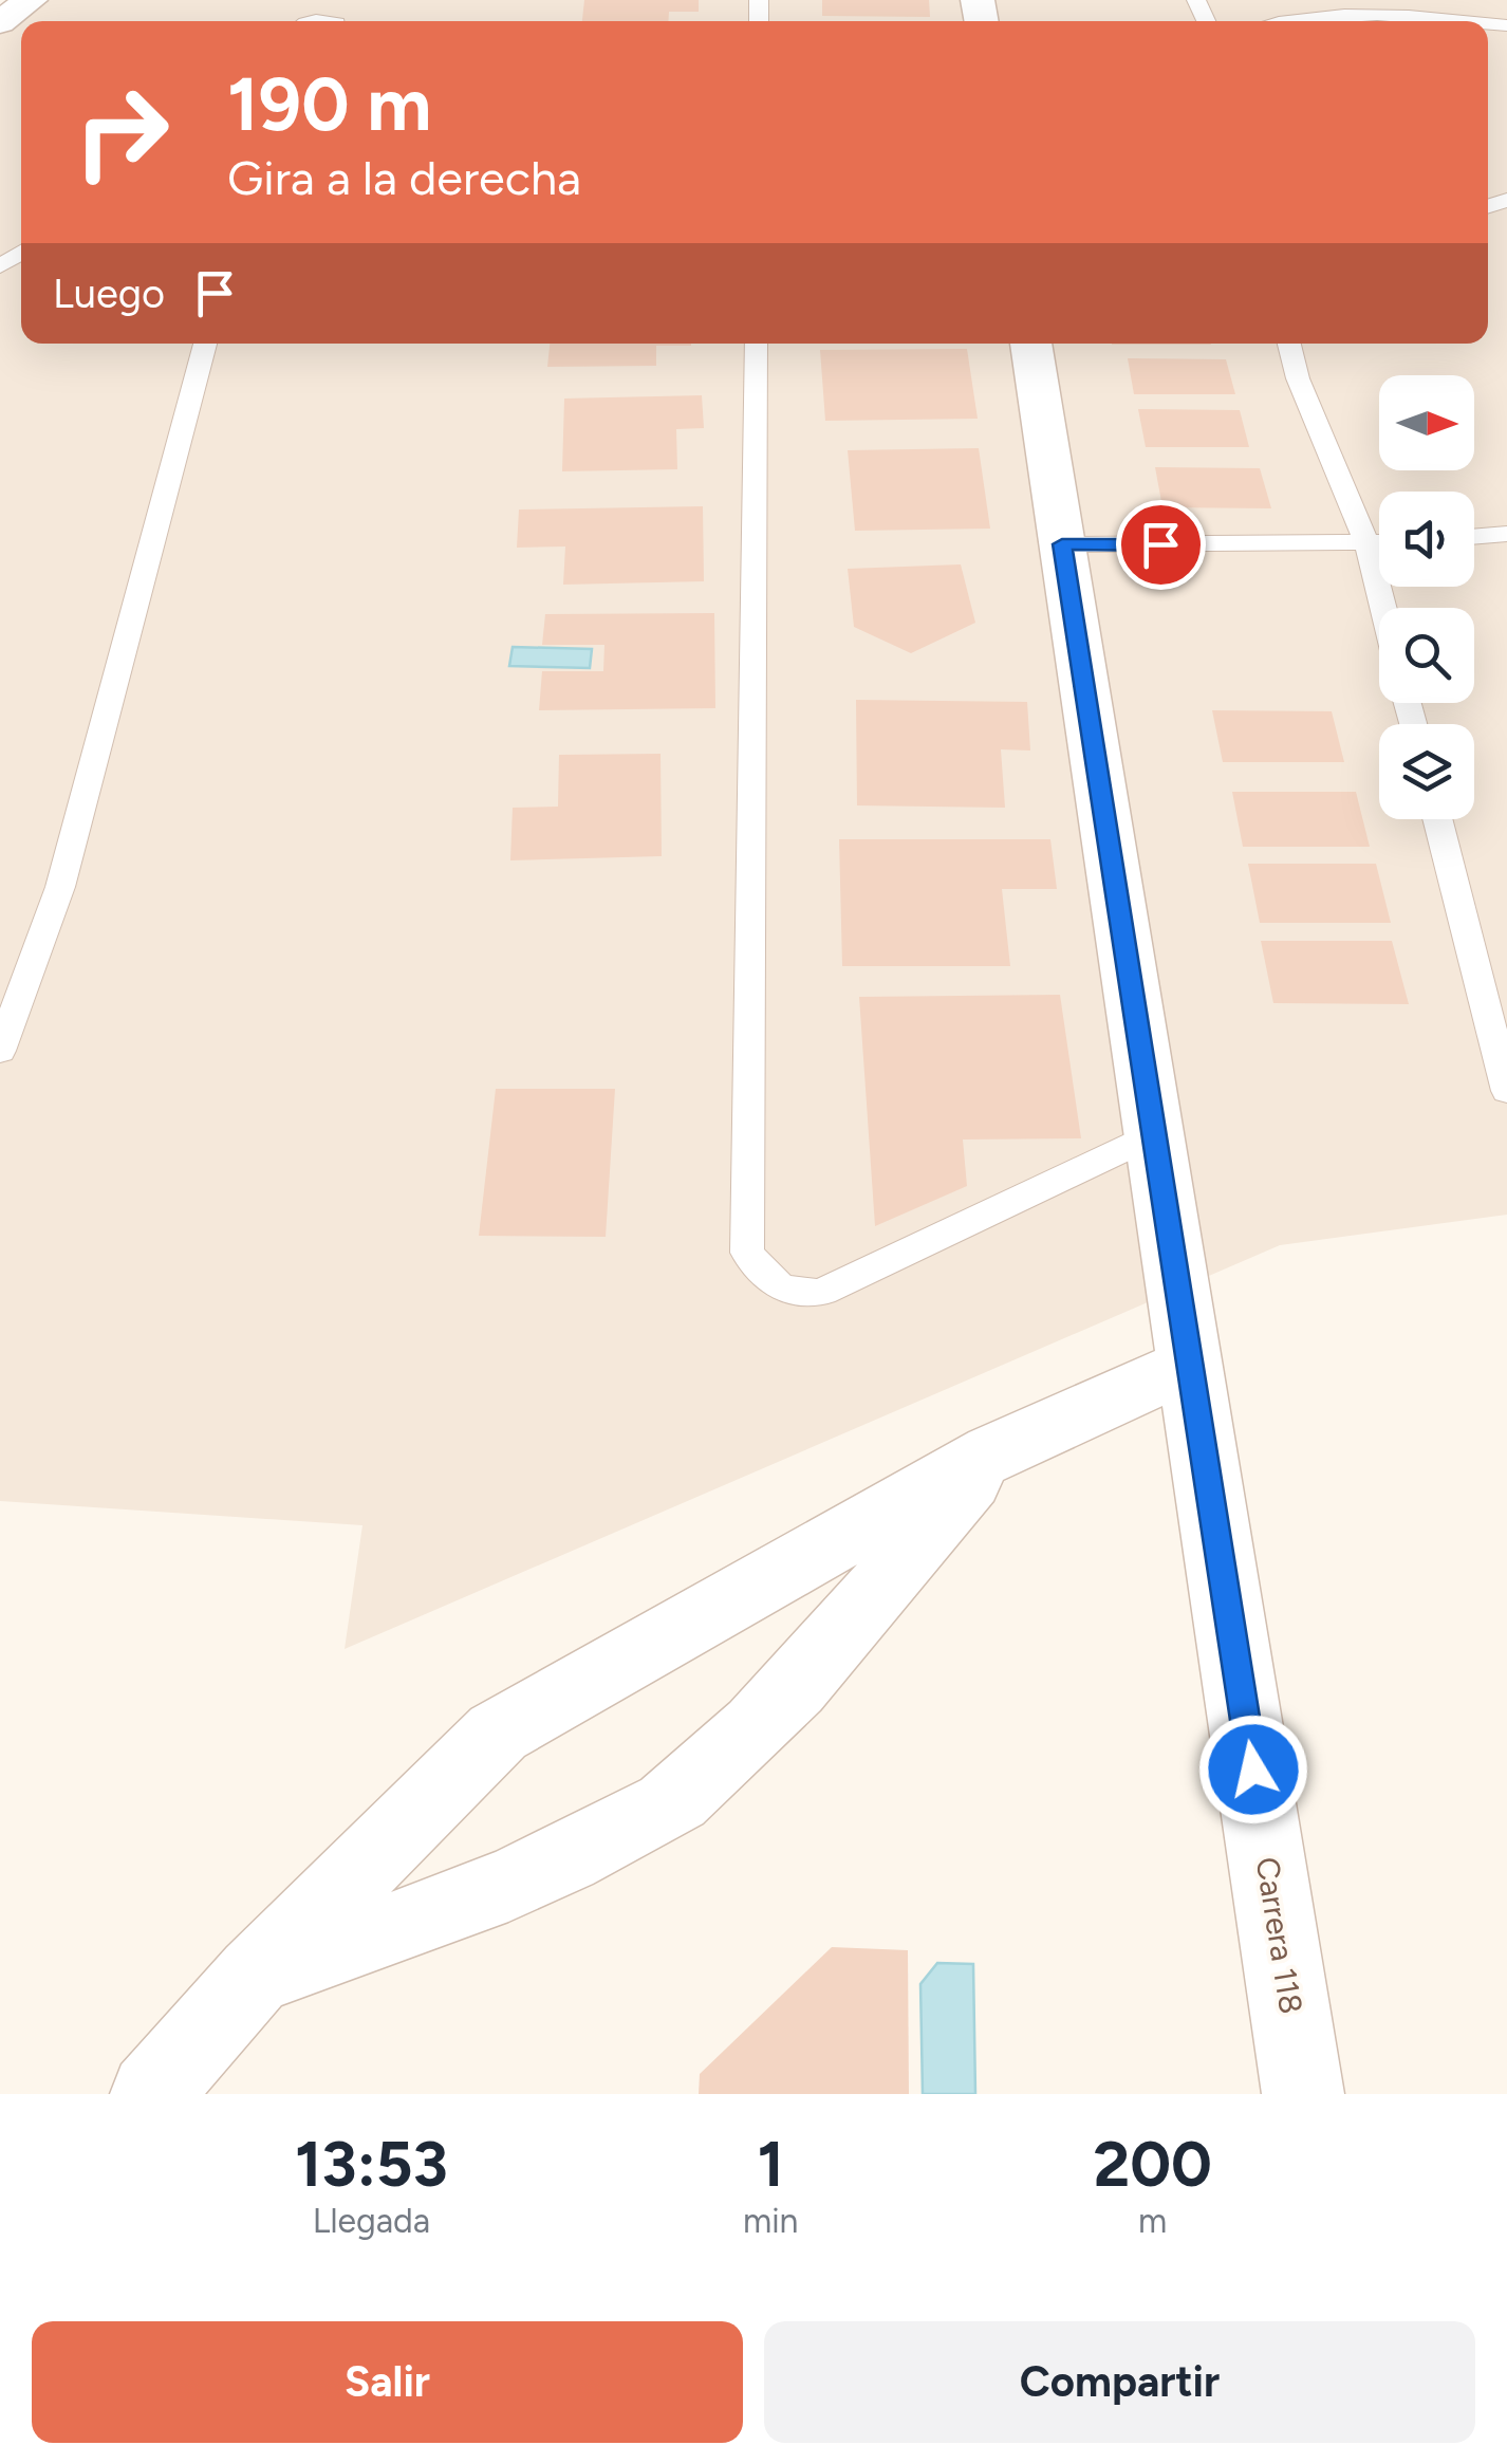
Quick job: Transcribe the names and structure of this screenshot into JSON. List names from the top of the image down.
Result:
{
  "streets": {
    "street": ["Carrera 118"]
  },
  "north": "right",
  "page": {
    "turn": ["190 m", "Gira a la derecha"],
    "then": "Luego",
    "eta": [
      "13:53",
      "Llegada",
      "1",
      "min",
      "200",
      "m"
    ],
    "buttons": ["Salir", "Compartir"]
  }
}
